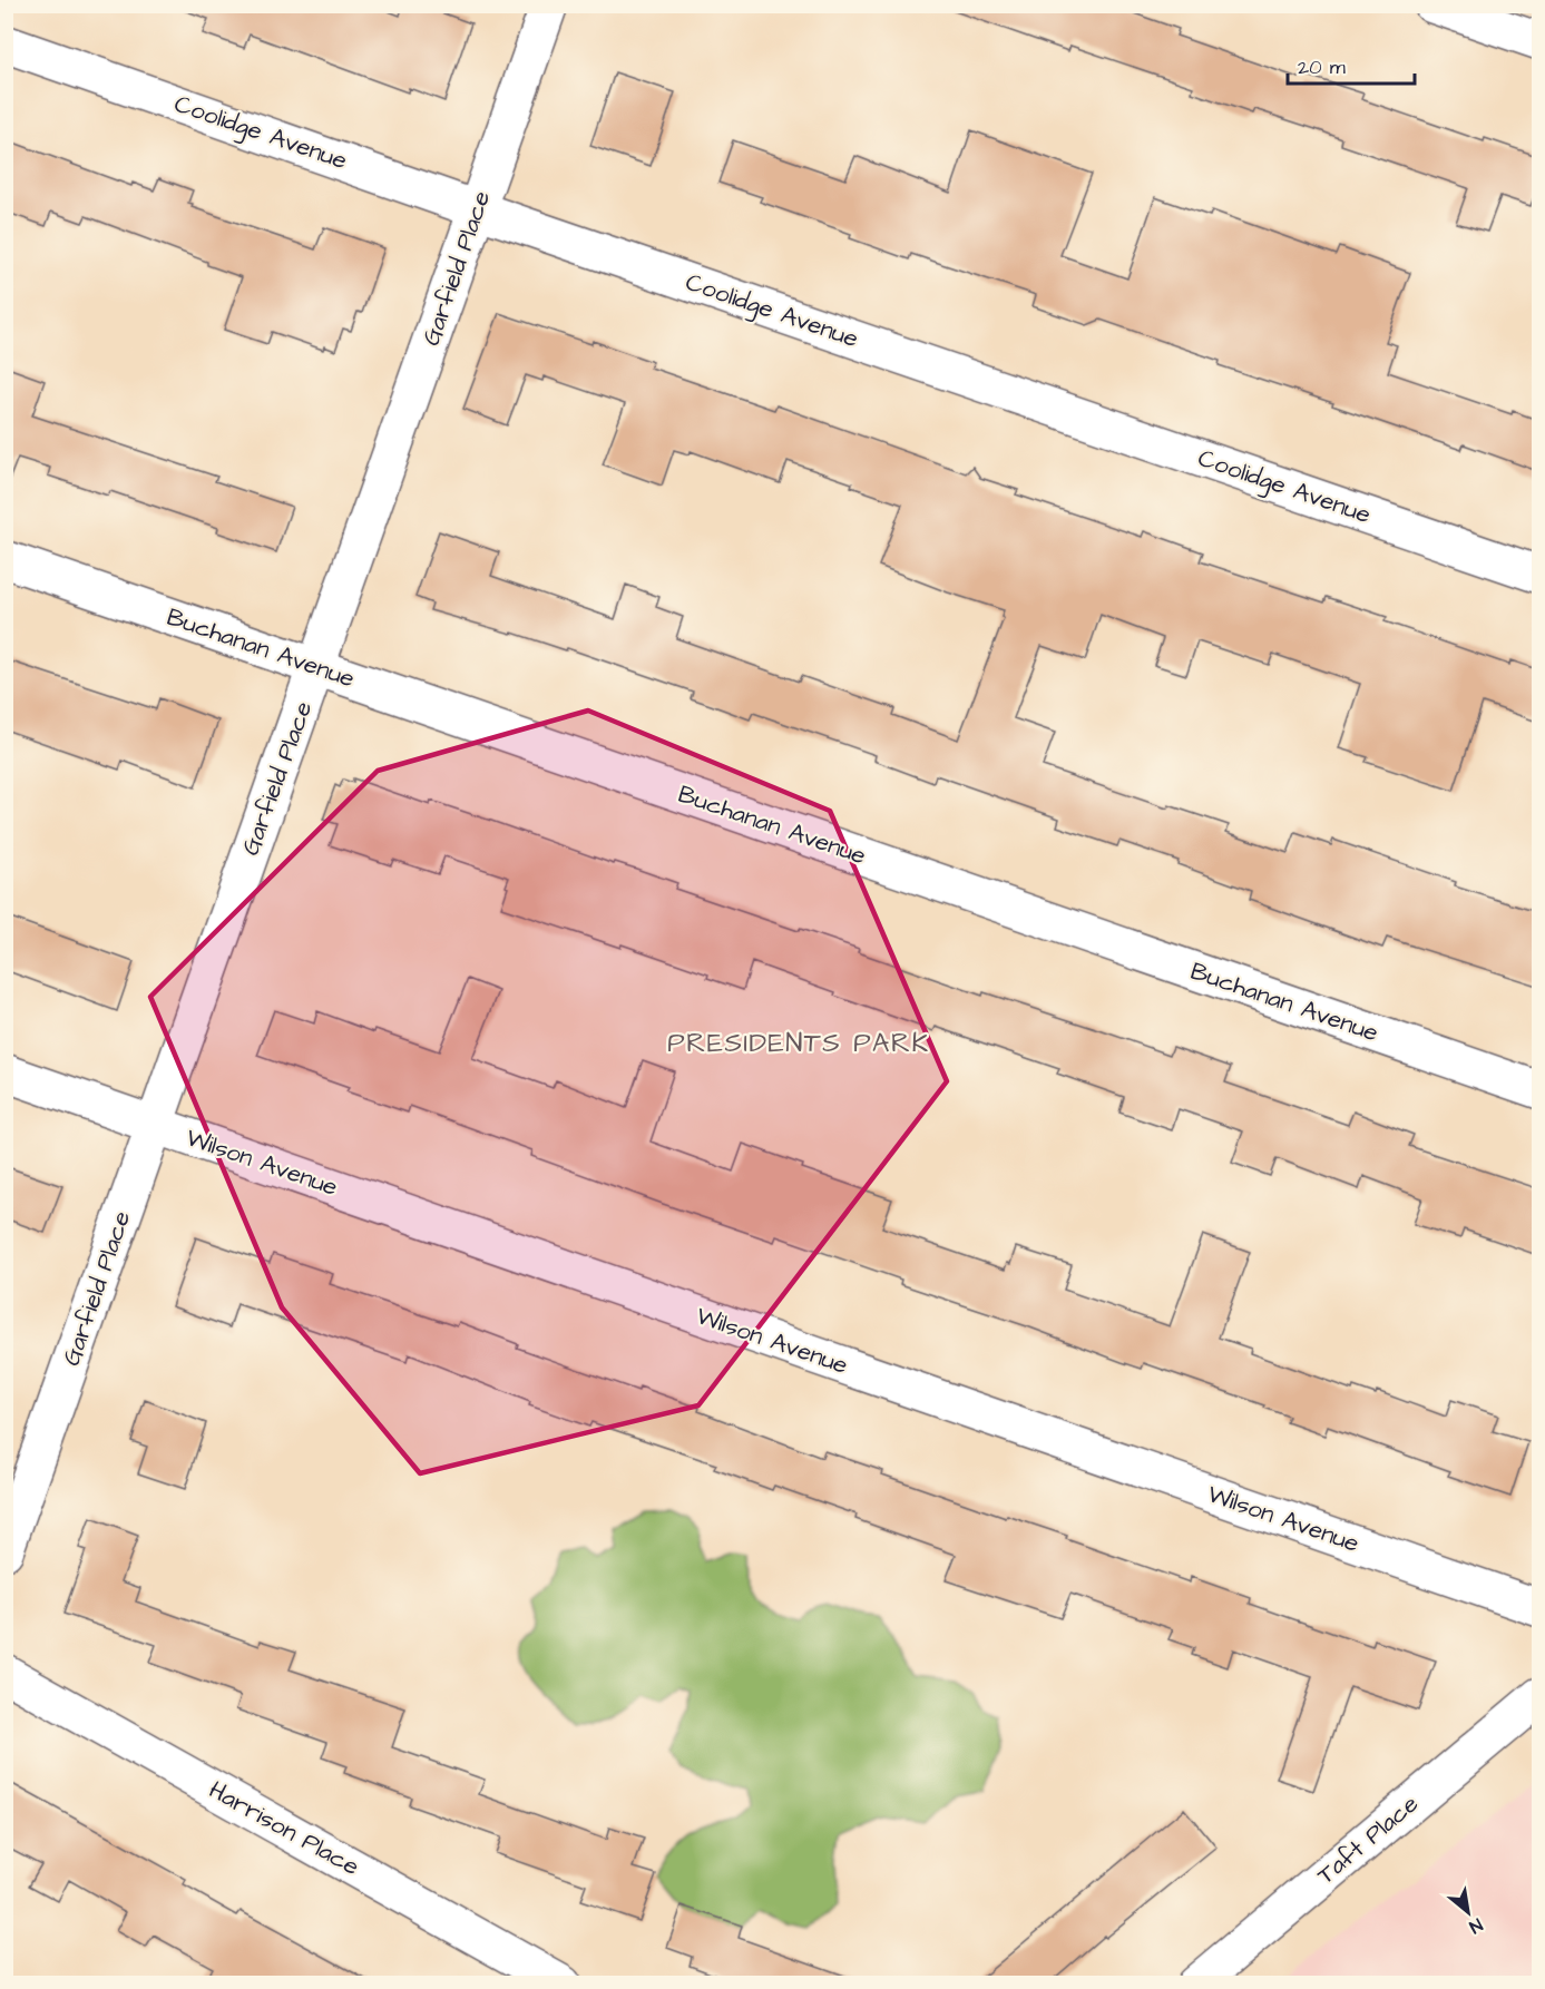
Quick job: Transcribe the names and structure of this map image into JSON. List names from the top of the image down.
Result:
{
  "streets": {
    "street": [
      "Coolidge Avenue",
      "Garfield Place",
      "Buchanan Avenue",
      "Wilson Avenue",
      "Harrison Place",
      "Taft Place"
    ]
  },
  "crossings": [
    ["Coolidge Avenue", "Garfield Place"],
    ["Garfield Place", "Buchanan Avenue"],
    ["Garfield Place", "Wilson Avenue"]
  ],
  "districts": ["PRESIDENTS PARK"],
  "scale_bar": "20 m",
  "north": "bottom right"
}
